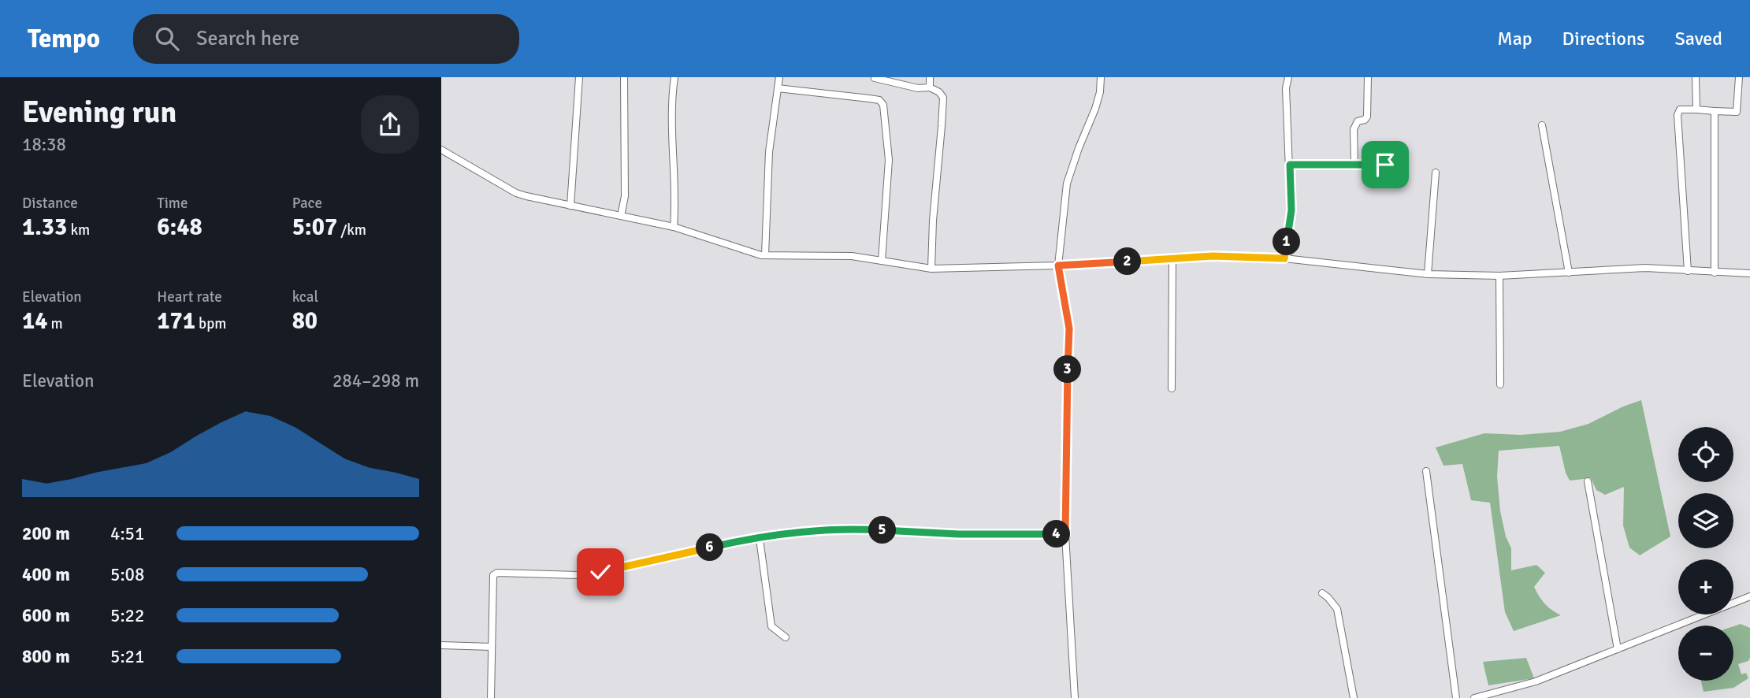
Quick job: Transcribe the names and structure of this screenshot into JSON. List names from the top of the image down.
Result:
{
  "page": {
    "header": "Tempo",
    "search": "Search here",
    "nav": ["Map", "Directions", "Saved"],
    "heading": ["Evening run", "18:38"],
    "stats": [
      ["Distance", "1.33 km"],
      ["Time", "6:48"],
      ["Pace", "5:07 /km"],
      ["Elevation", "14 m"],
      ["Heart rate", "171 bpm"],
      ["kcal", "80"]
    ],
    "pins": [
      "1",
      "2",
      "3",
      "5",
      "4",
      "6"
    ],
    "chart": ["Elevation", "284–298 m"],
    "map_buttons": ["+", "−"],
    "list": [
      {
        "name": "200 m",
        "note": "4:51"
      },
      {
        "name": "400 m",
        "note": "5:08"
      },
      {
        "name": "600 m",
        "note": "5:22"
      },
      {
        "name": "800 m",
        "note": "5:21"
      }
    ]
  }
}
